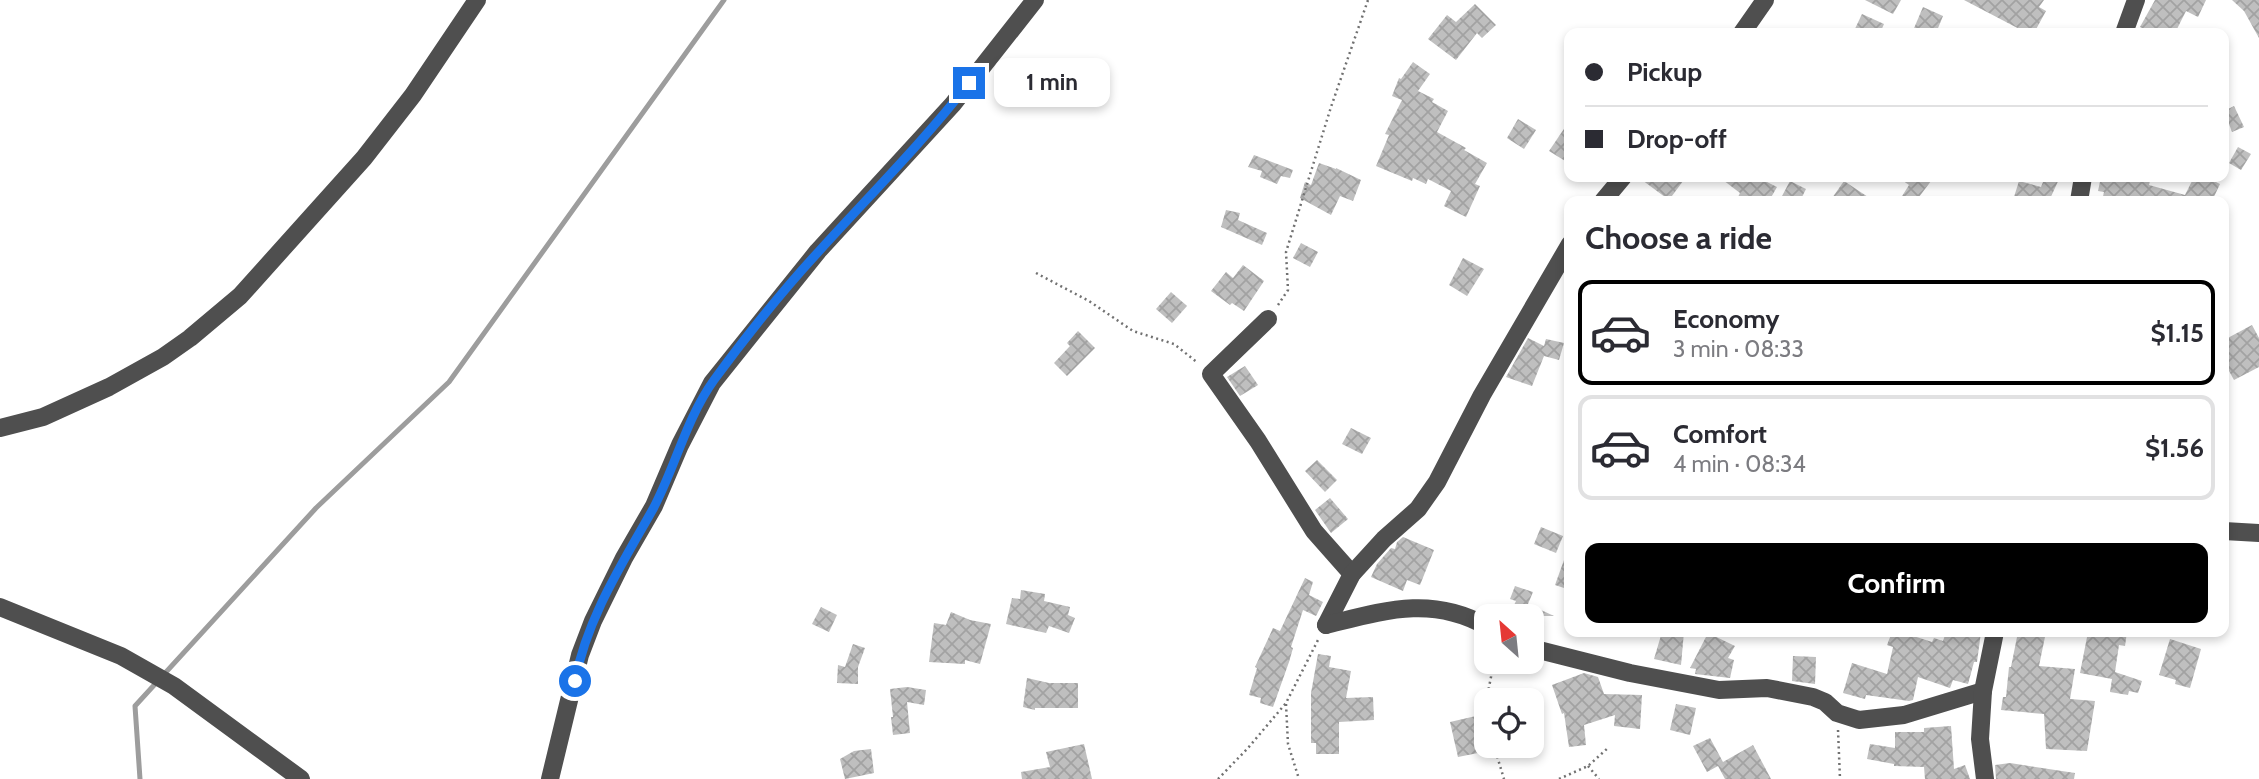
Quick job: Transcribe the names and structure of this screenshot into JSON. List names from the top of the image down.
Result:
{
  "north": "top left",
  "page": {
    "banner": ["Pickup", "Drop-off"],
    "bubble": "1 min",
    "heading": "Choose a ride",
    "list": [
      {
        "name": "Economy",
        "note": "3 min · 08:33",
        "value": "$1.15"
      },
      {
        "name": "Comfort",
        "note": "4 min · 08:34",
        "value": "$1.56"
      }
    ],
    "buttons": "Confirm"
  }
}
